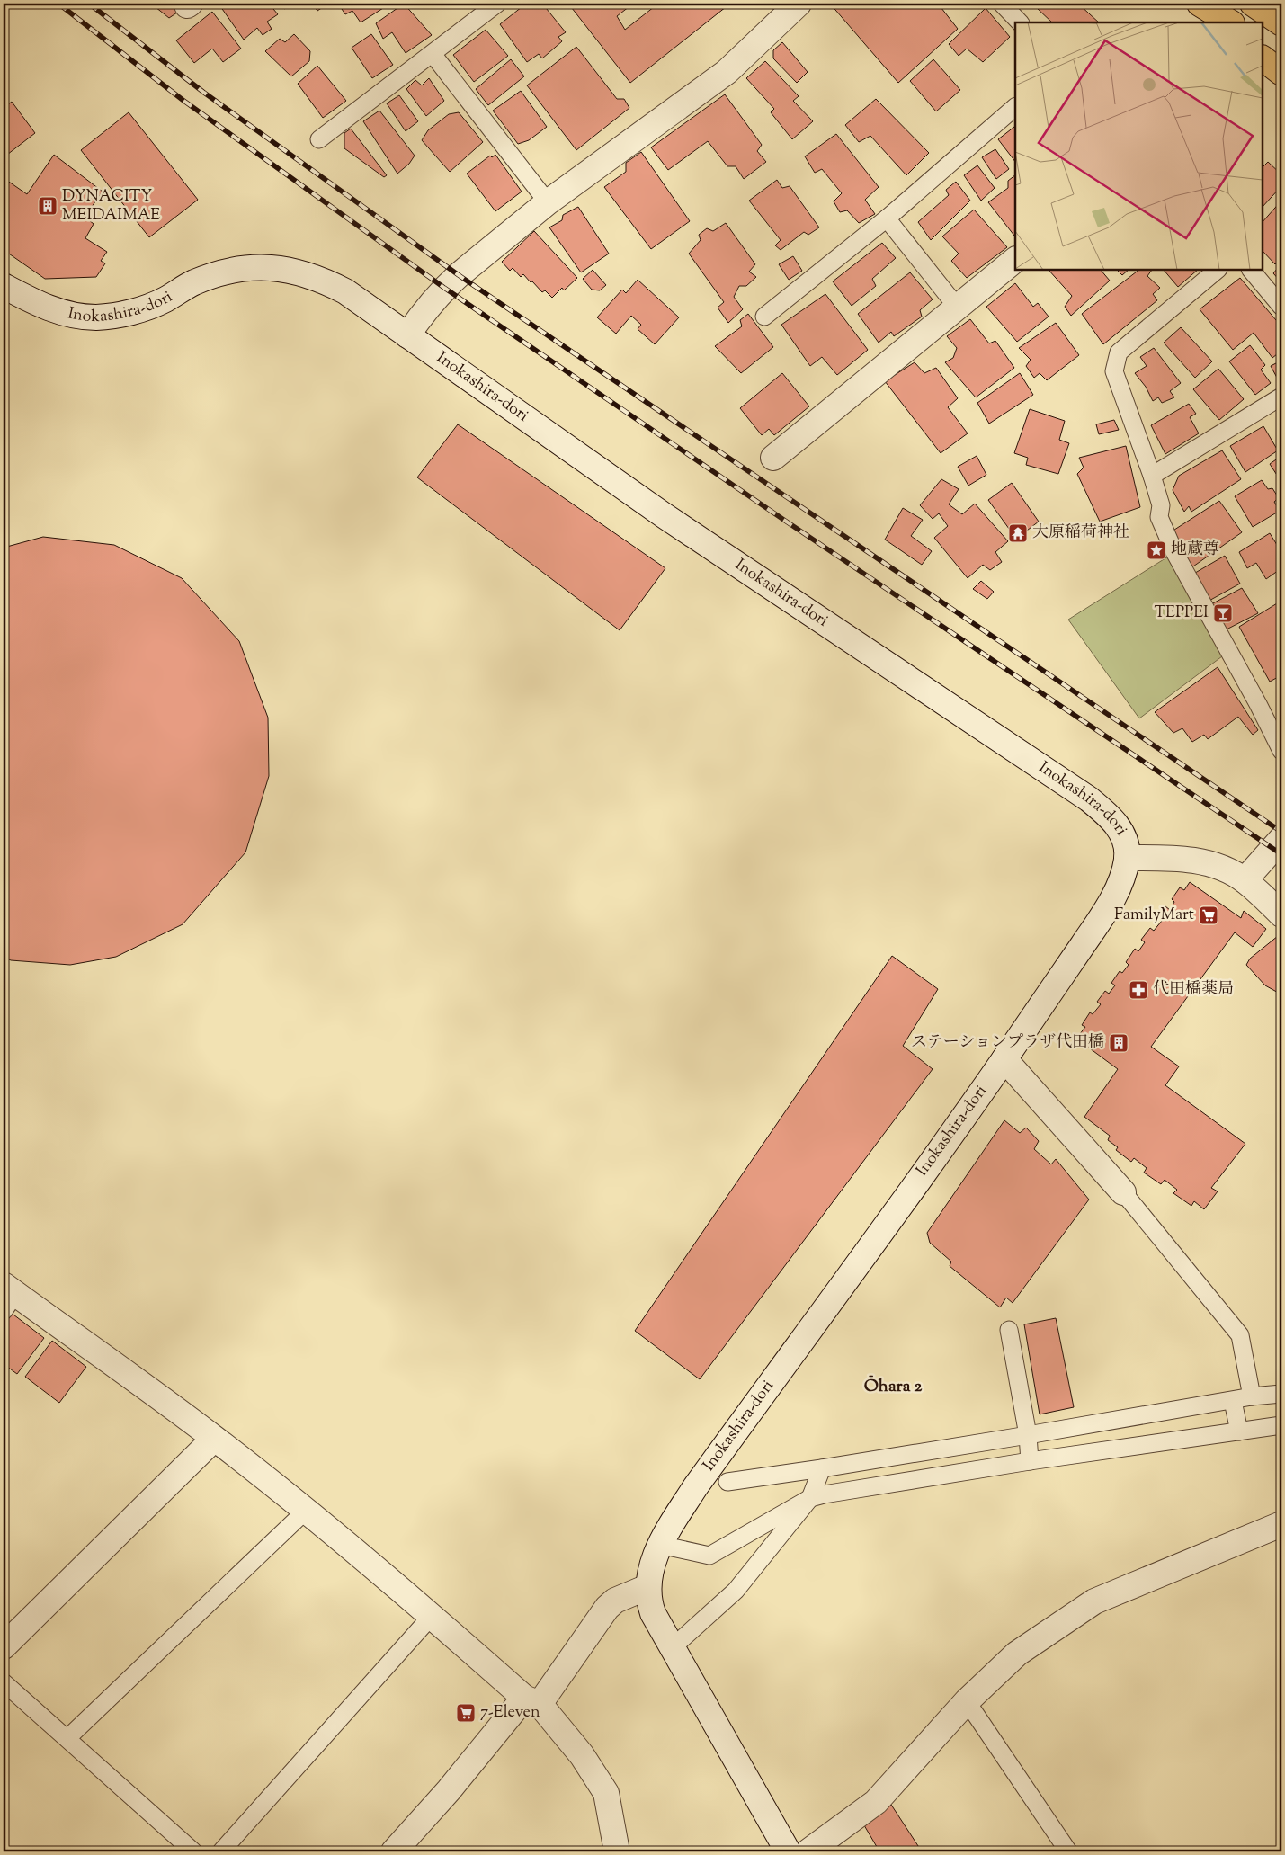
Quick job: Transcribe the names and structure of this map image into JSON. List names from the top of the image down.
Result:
{
  "streets": {
    "street": ["Inokashira-dori"]
  },
  "districts": ["Ōhara 2"],
  "places": {
    "building": ["DYNACITY MEIDAIMAE", "ステーションプラザ代田橋"],
    "temple": ["大原稲荷神社"],
    "place": ["地蔵尊"],
    "bar": ["TEPPEI"],
    "supermarket": ["FamilyMart", "7-Eleven"],
    "pharmacy": ["代田橋薬局"]
  }
}
